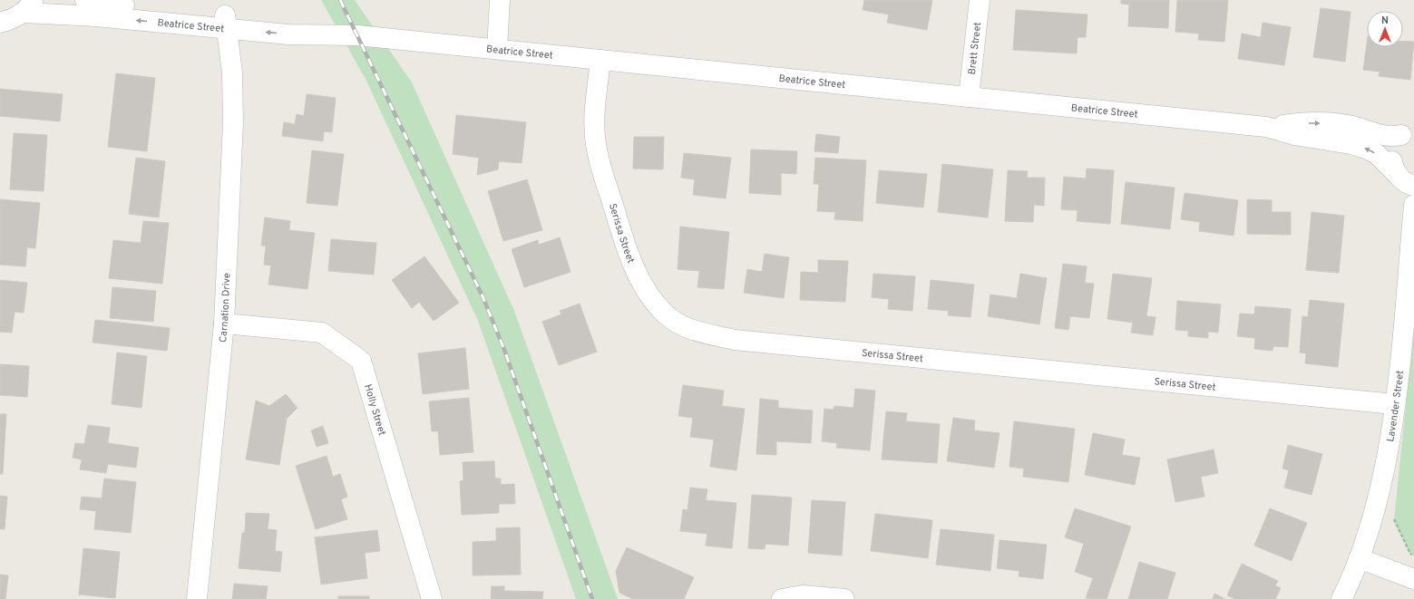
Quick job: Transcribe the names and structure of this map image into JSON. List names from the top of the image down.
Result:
{
  "streets": {
    "street": [
      "Beatrice Street",
      "Brett Street",
      "Serissa Street",
      "Carnation Drive",
      "Lavender Street",
      "Holly Street"
    ]
  },
  "crossings": [
    ["Beatrice Street", "Brett Street"],
    ["Beatrice Street", "Serissa Street"],
    ["Beatrice Street", "Carnation Drive"],
    ["Serissa Street", "Lavender Street"],
    ["Carnation Drive", "Holly Street"]
  ],
  "north": "top"
}
